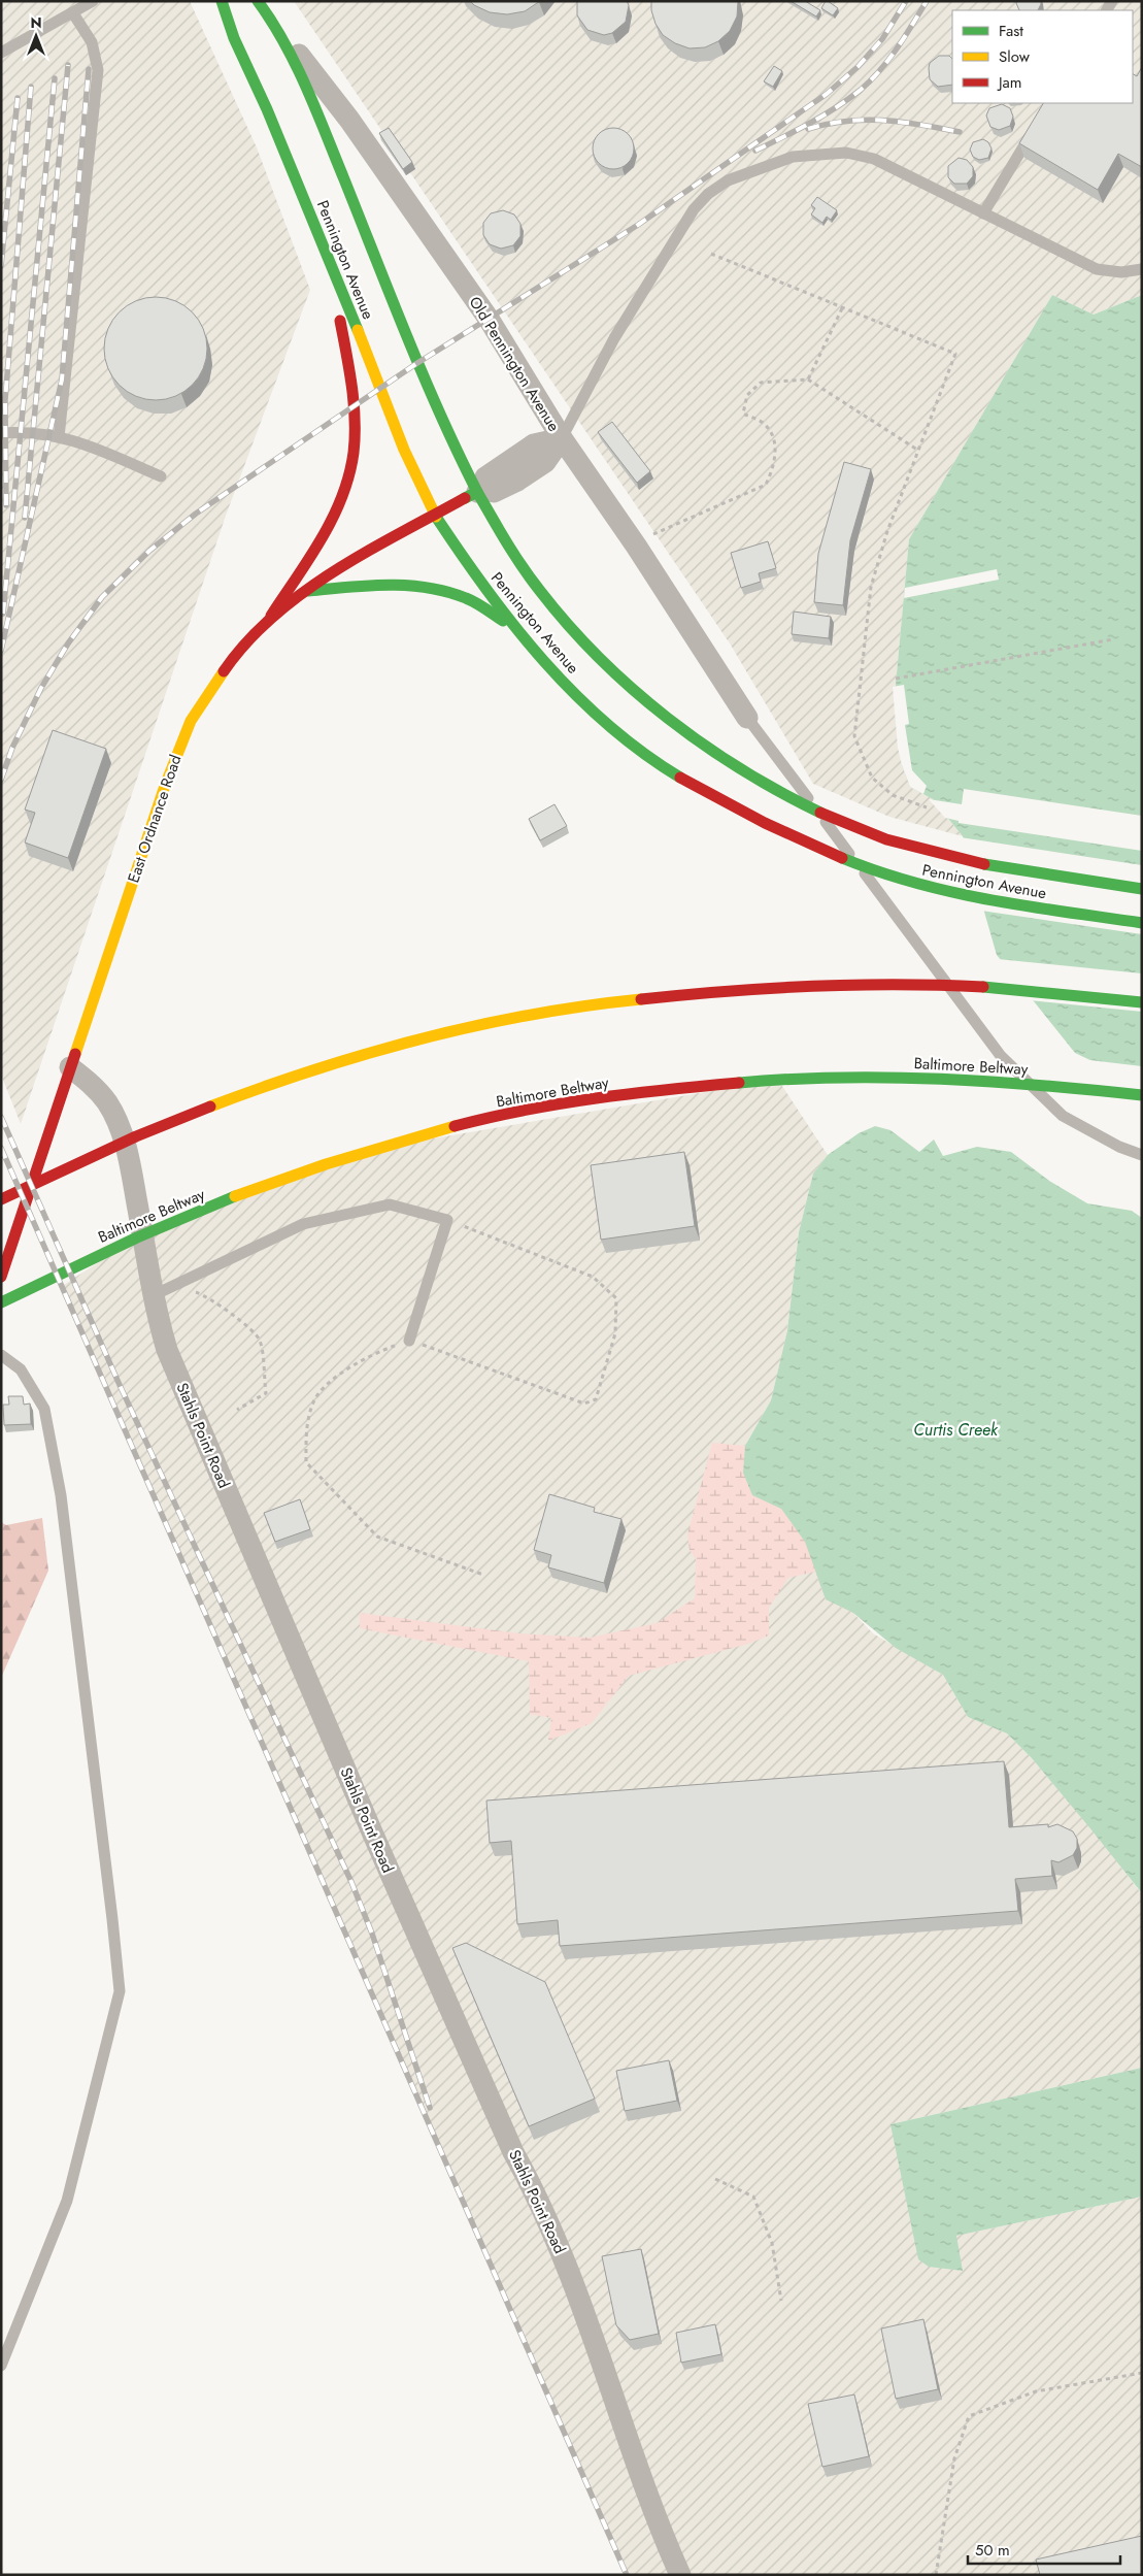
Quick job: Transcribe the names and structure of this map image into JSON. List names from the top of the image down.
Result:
{
  "streets": {
    "main road": ["Pennington Avenue", "East Ordnance Road", "Baltimore Beltway"],
    "street": ["Old Pennington Avenue", "Stahls Point Road"]
  },
  "crossings": [
    ["Pennington Avenue", "Old Pennington Avenue"],
    ["Pennington Avenue", "East Ordnance Road"],
    ["Old Pennington Avenue", "East Ordnance Road"],
    ["East Ordnance Road", "Stahls Point Road"]
  ],
  "water": ["Curtis Creek"],
  "legend": ["Fast", "Slow", "Jam"],
  "scale_bar": "50 m",
  "north": "top"
}
